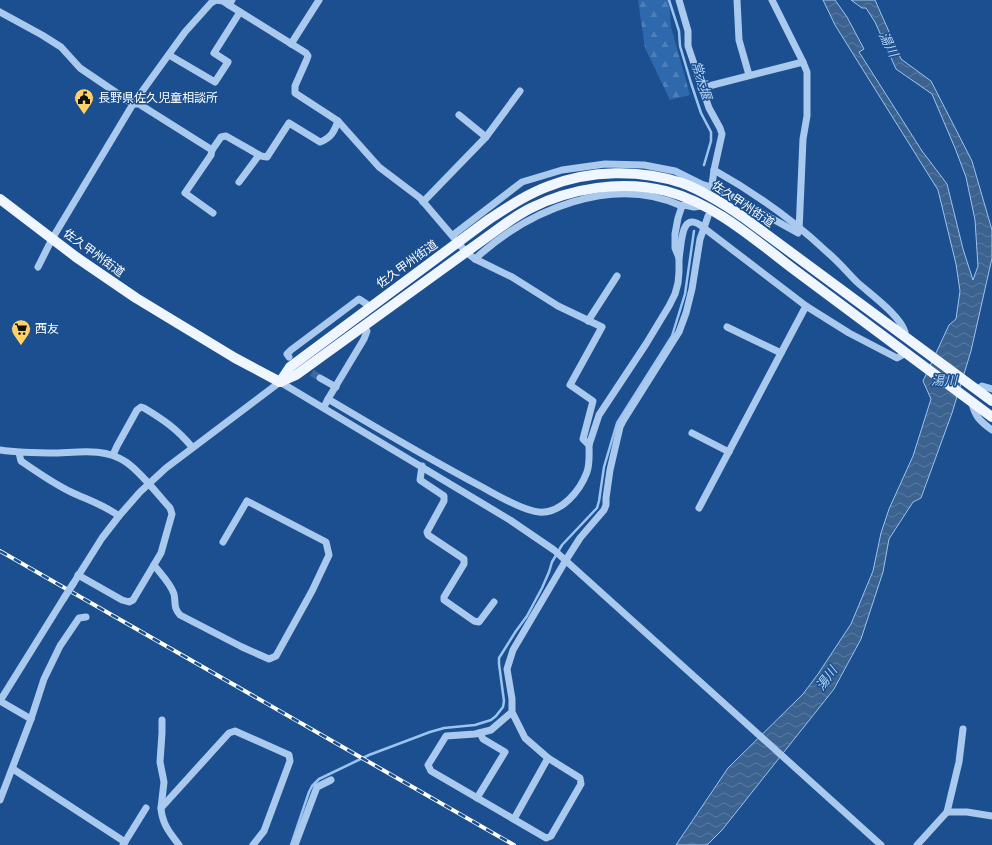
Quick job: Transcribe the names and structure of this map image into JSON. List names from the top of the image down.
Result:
{
  "streets": {
    "main road": ["佐久甲州街道"]
  },
  "water": ["湯川", "常木堰"],
  "places": {
    "public building": ["長野県佐久児童相談所"],
    "supermarket": ["西友"]
  }
}
